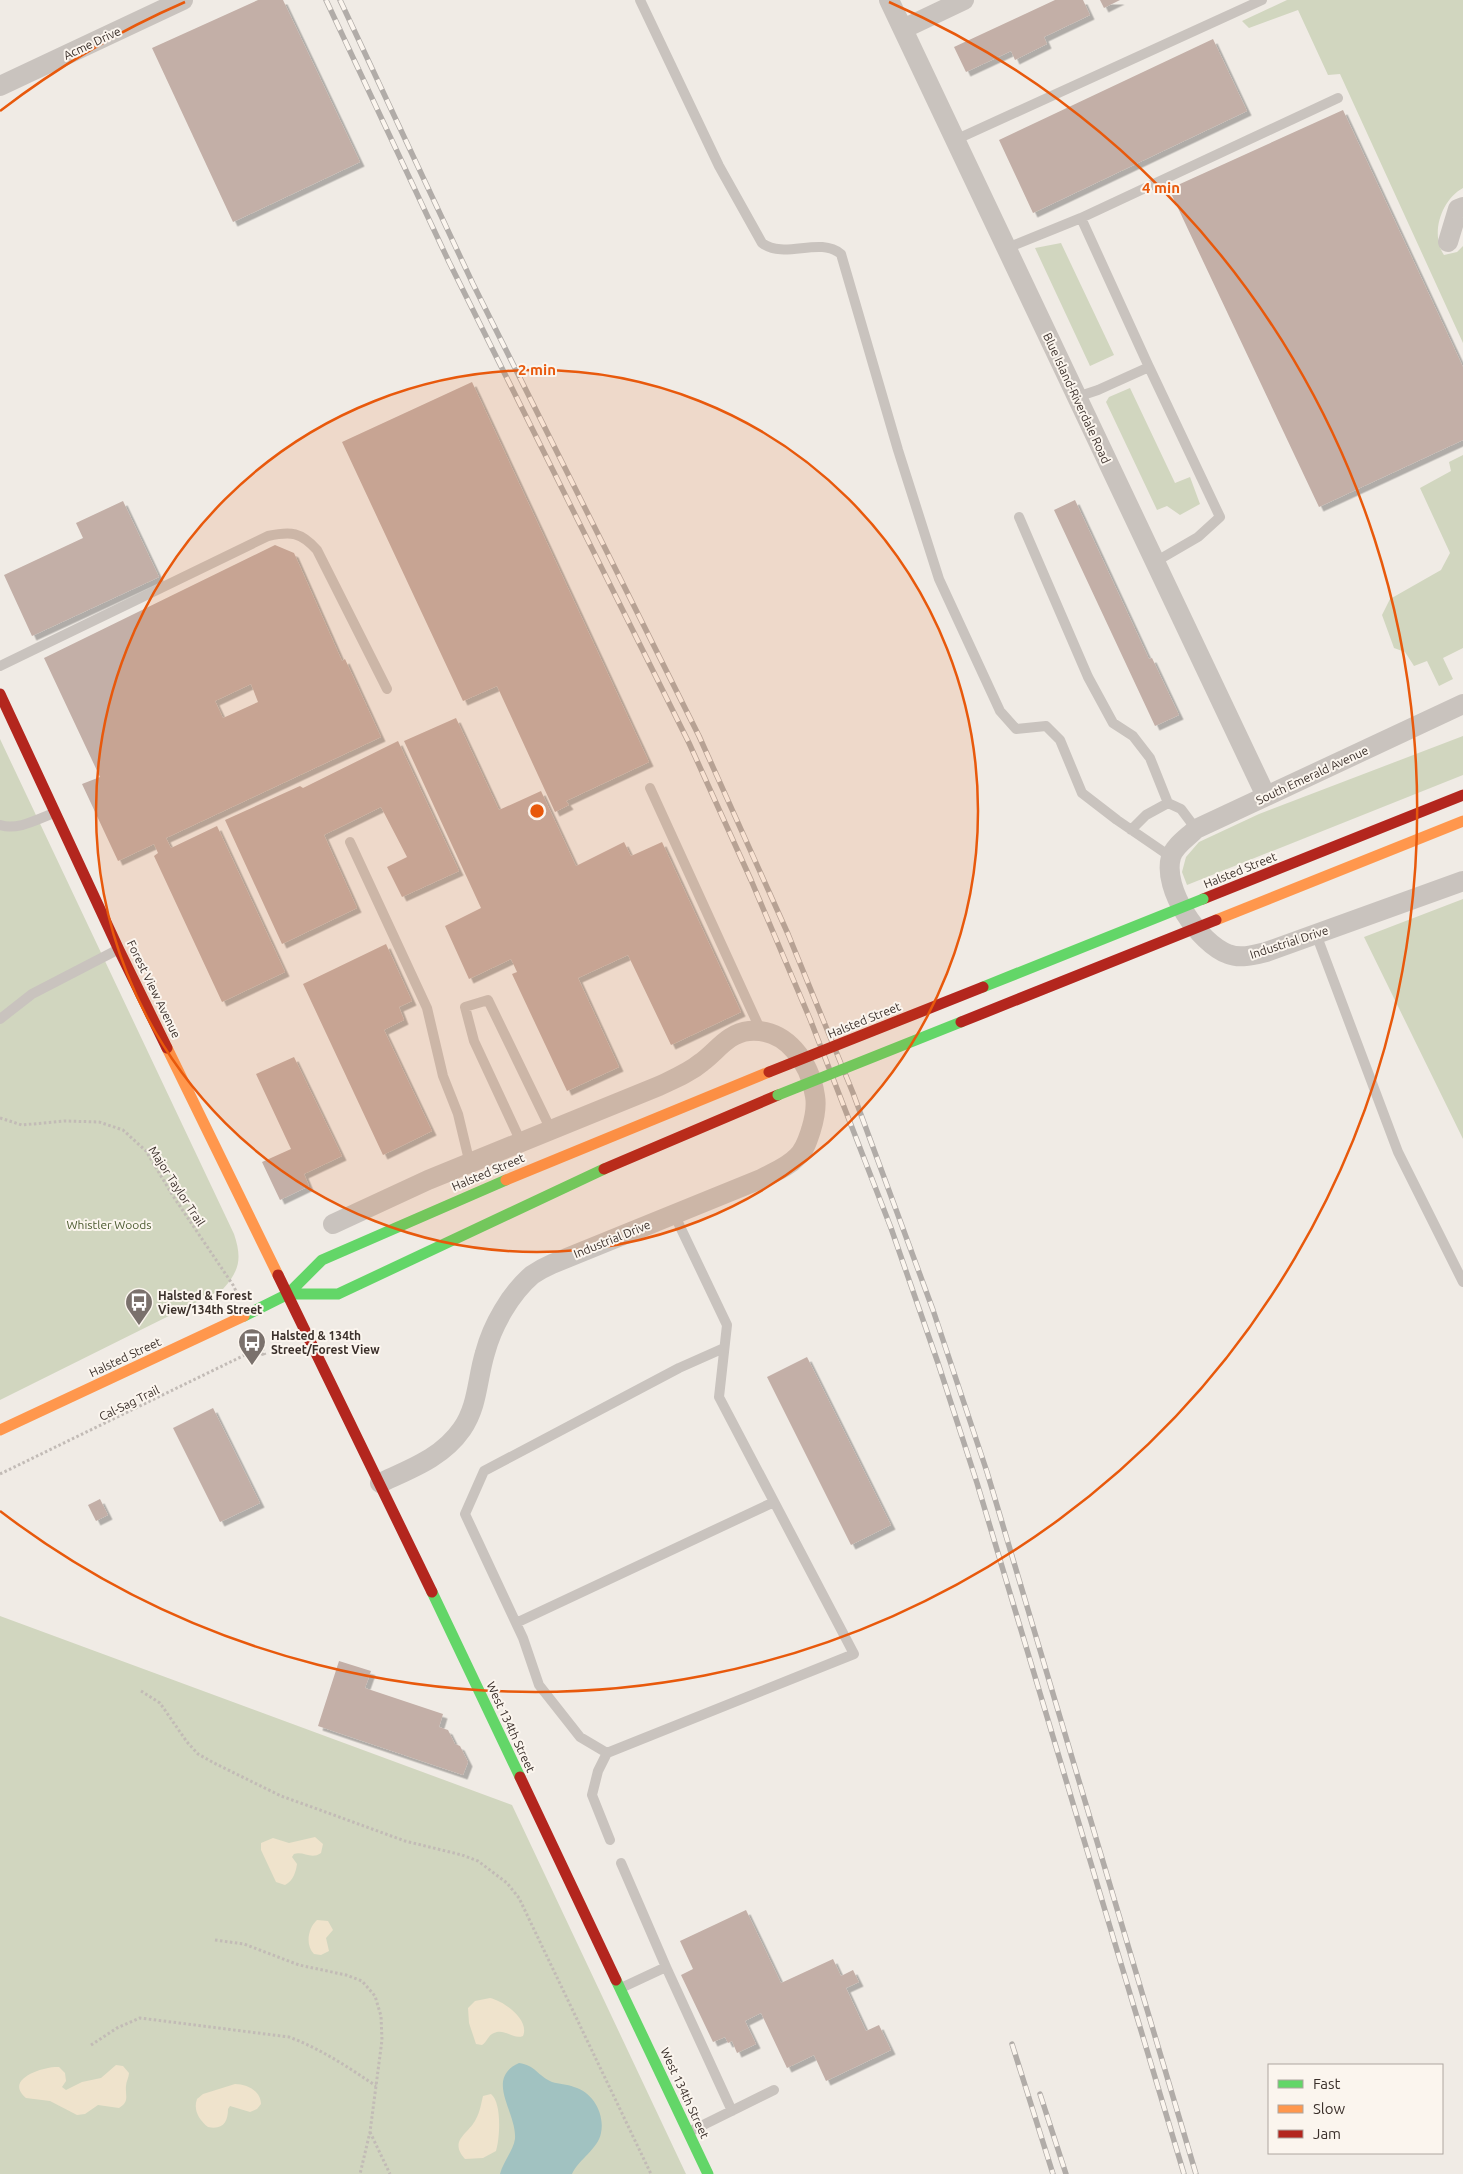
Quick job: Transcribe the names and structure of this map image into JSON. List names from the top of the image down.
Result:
{
  "streets": {
    "main road": ["Halsted Street", "Forest View Avenue", "West 134th Street"],
    "street": [
      "Acme Drive",
      "Blue Island-Riverdale Road",
      "South Emerald Avenue",
      "Industrial Drive"
    ],
    "path": ["Major Taylor Trail", "Cal-Sag Trail"]
  },
  "crossings": [
    ["Blue Island-Riverdale Road", "South Emerald Avenue"],
    ["South Emerald Avenue", "Industrial Drive"],
    ["Halsted Street", "Forest View Avenue"],
    ["Halsted Street", "West 134th Street"],
    ["Industrial Drive", "West 134th Street"],
    ["Forest View Avenue", "West 134th Street"]
  ],
  "parks": ["Whistler Woods"],
  "places": {
    "bus stop": ["Halsted & Forest View/134th Street", "Halsted & 134th Street/Forest View"]
  },
  "legend": ["Fast", "Slow", "Jam"],
  "rings": ["4 min", "2 min"]
}
